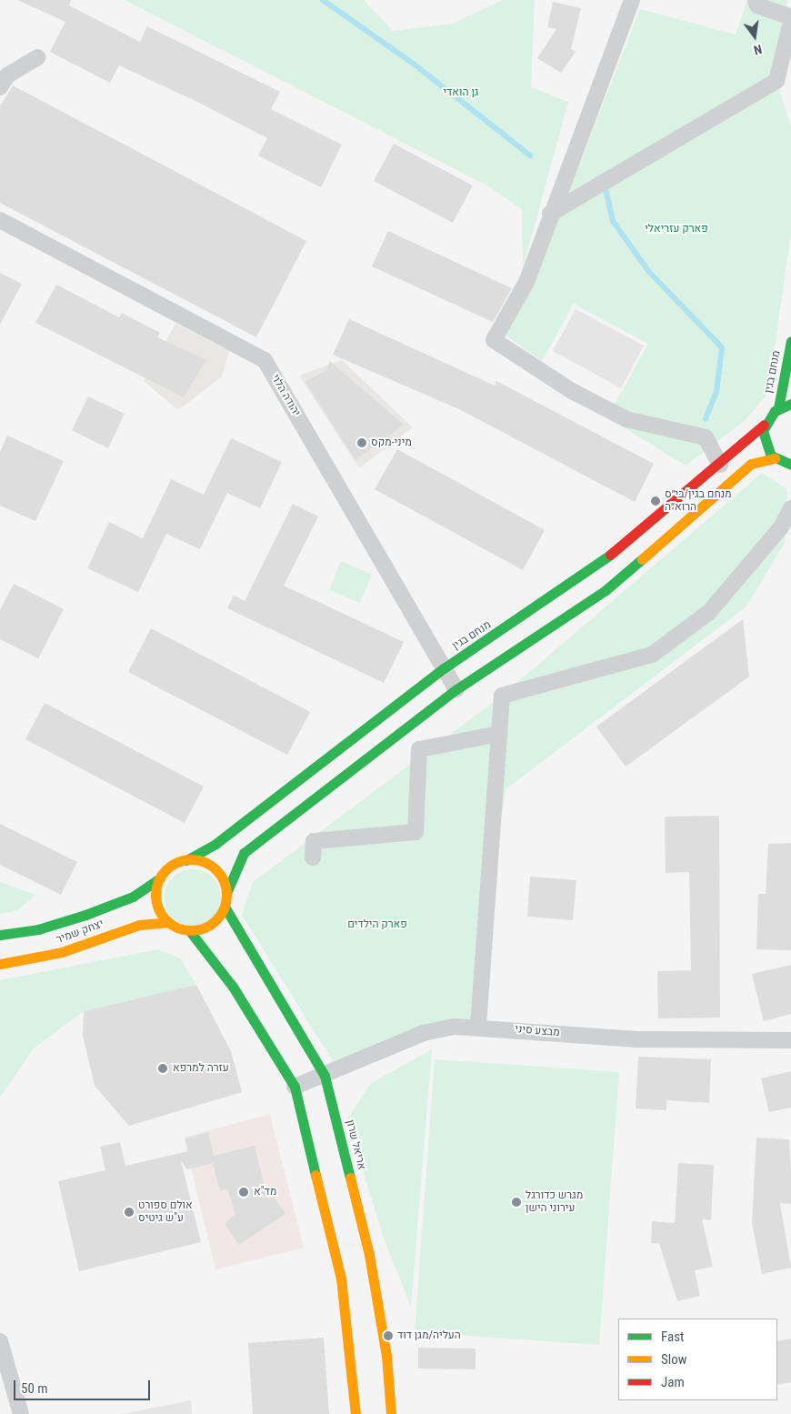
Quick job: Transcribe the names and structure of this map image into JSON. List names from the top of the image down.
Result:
{
  "streets": {
    "main road": ["מנחם בגין", "יצחק שמיר", "אריאל שרון"],
    "street": ["יהודה הלוי", "מבצע סיני"]
  },
  "crossings": [
    ["מנחם בגין", "יהודה הלוי"],
    ["מנחם בגין", "יצחק שמיר"],
    ["מנחם בגין", "אריאל שרון"],
    ["יצחק שמיר", "אריאל שרון"],
    ["מבצע סיני", "אריאל שרון"]
  ],
  "parks": ["גן הואדי", "פארק עזריאלי", "פארק הילדים"],
  "places": [
    "מיני-מקס",
    "מנחם בגין/בי״ס הרוא״ה",
    "עזרה למרפא",
    "מד\"א",
    "מגרש כדורגל עירוני הישן",
    "אולם ספורט ע\"ש גיטיס",
    "העליה/מגן דוד"
  ],
  "legend": ["Fast", "Slow", "Jam"],
  "scale_bar": "50 m",
  "north": "bottom"
}
